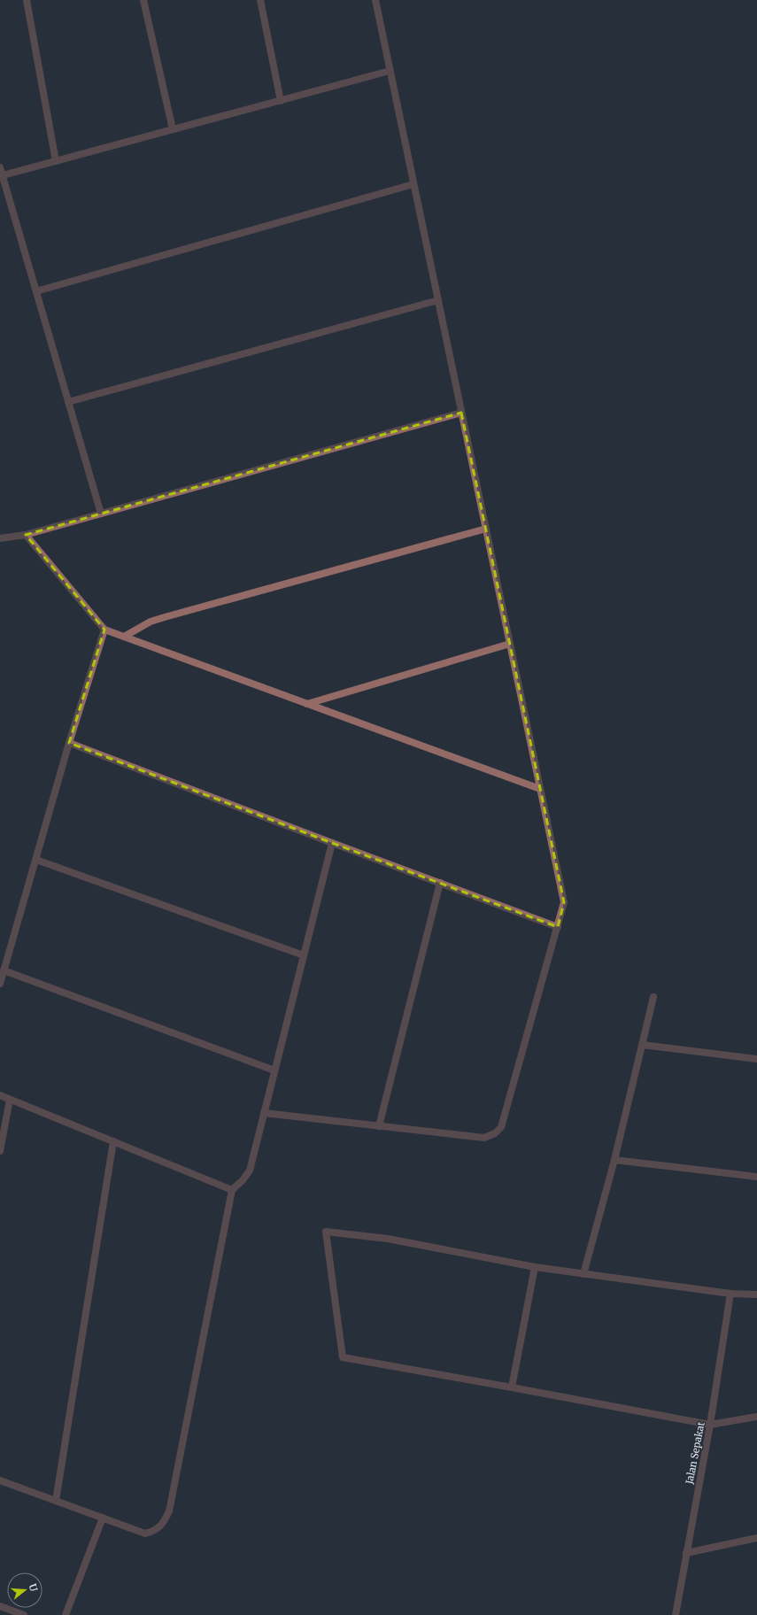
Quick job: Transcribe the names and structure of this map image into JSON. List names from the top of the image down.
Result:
{
  "streets": {
    "street": ["Jalan Sepakat"]
  },
  "north": "right"
}
